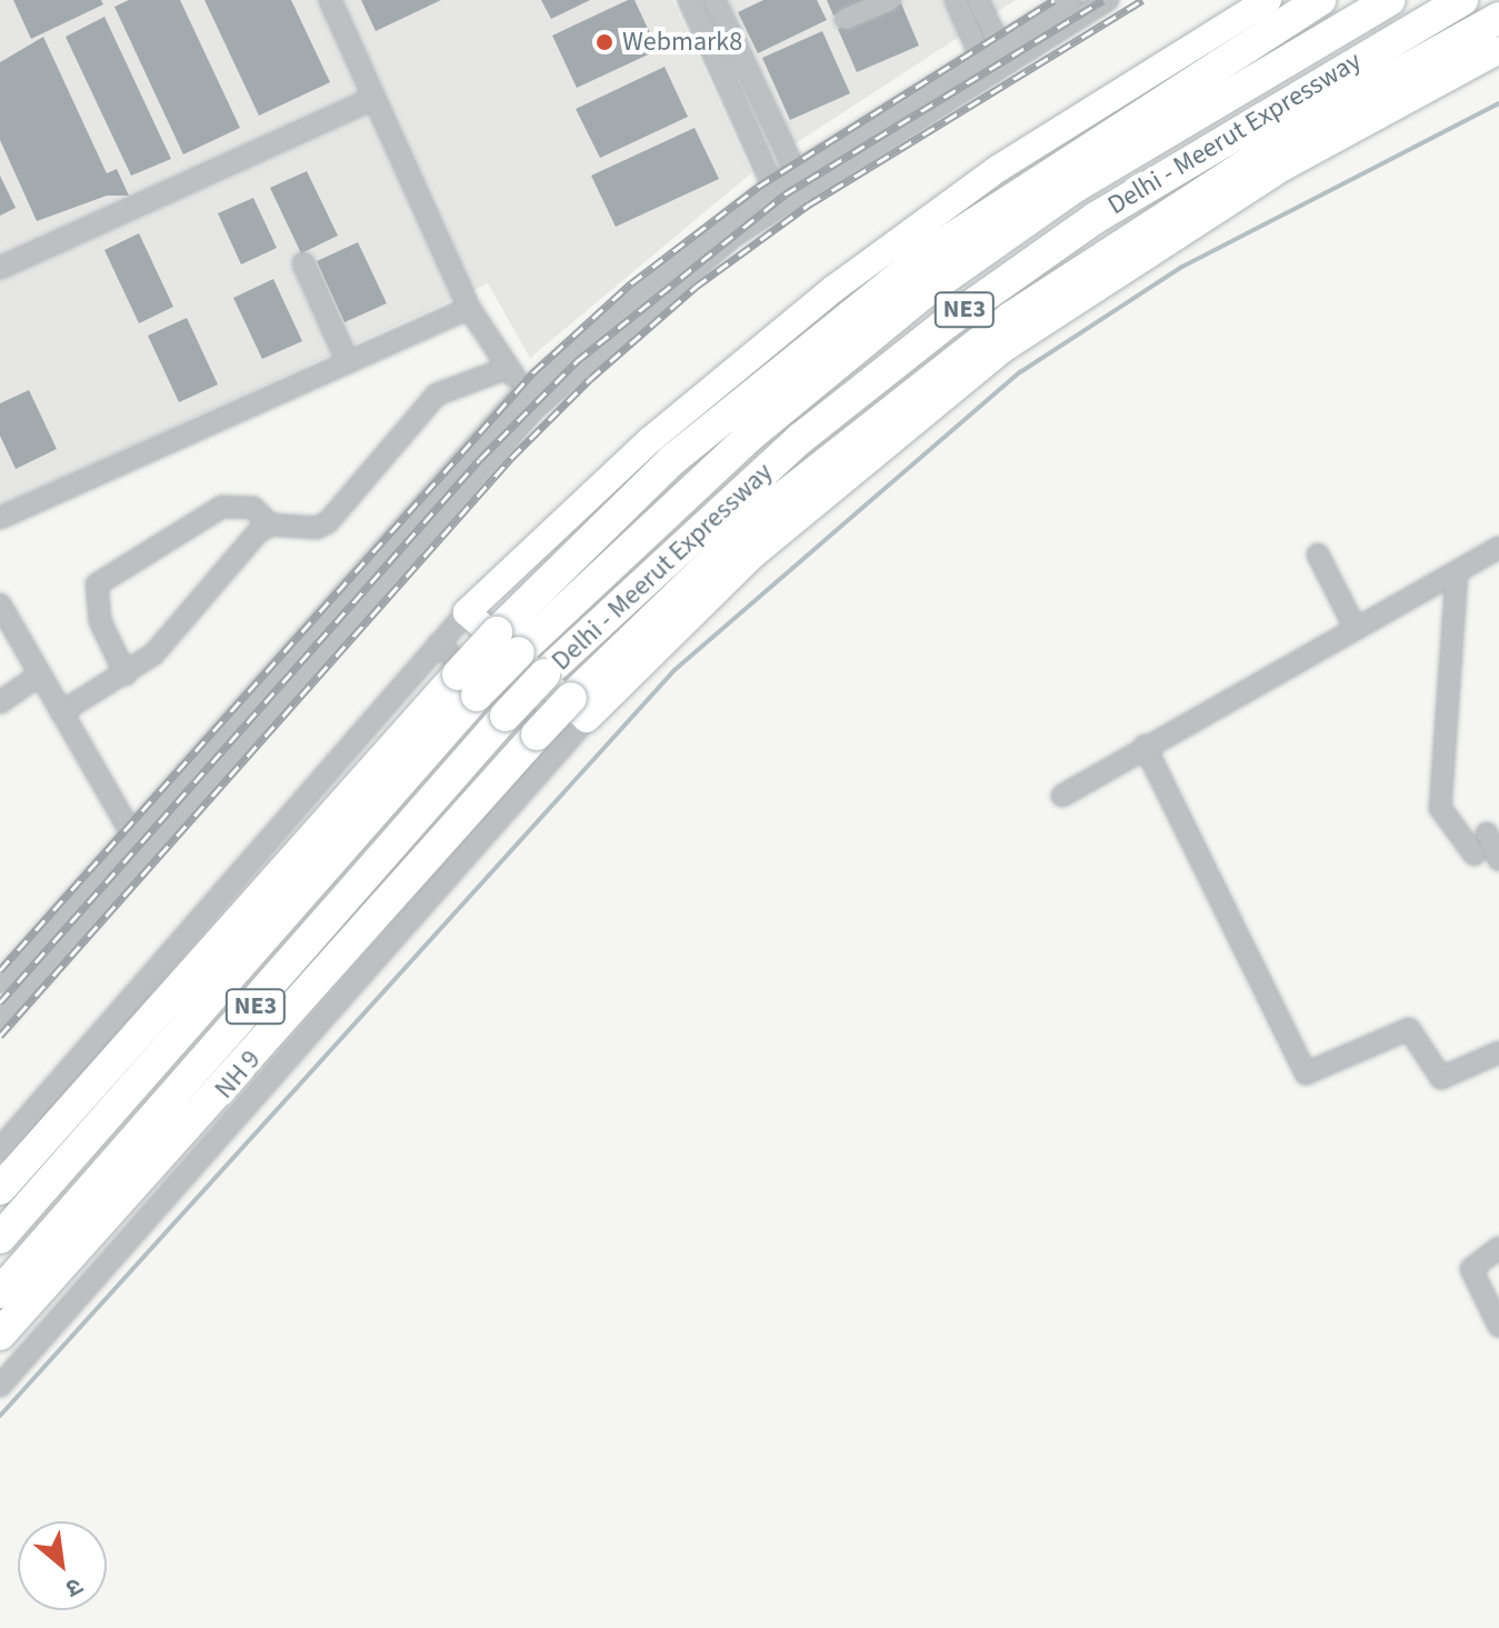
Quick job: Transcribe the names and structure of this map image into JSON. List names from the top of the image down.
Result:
{
  "streets": {
    "highway": ["Delhi - Meerut Expressway", "NE3"],
    "street": ["NH 9"]
  },
  "places": ["Webmark8"],
  "north": "bottom right"
}
